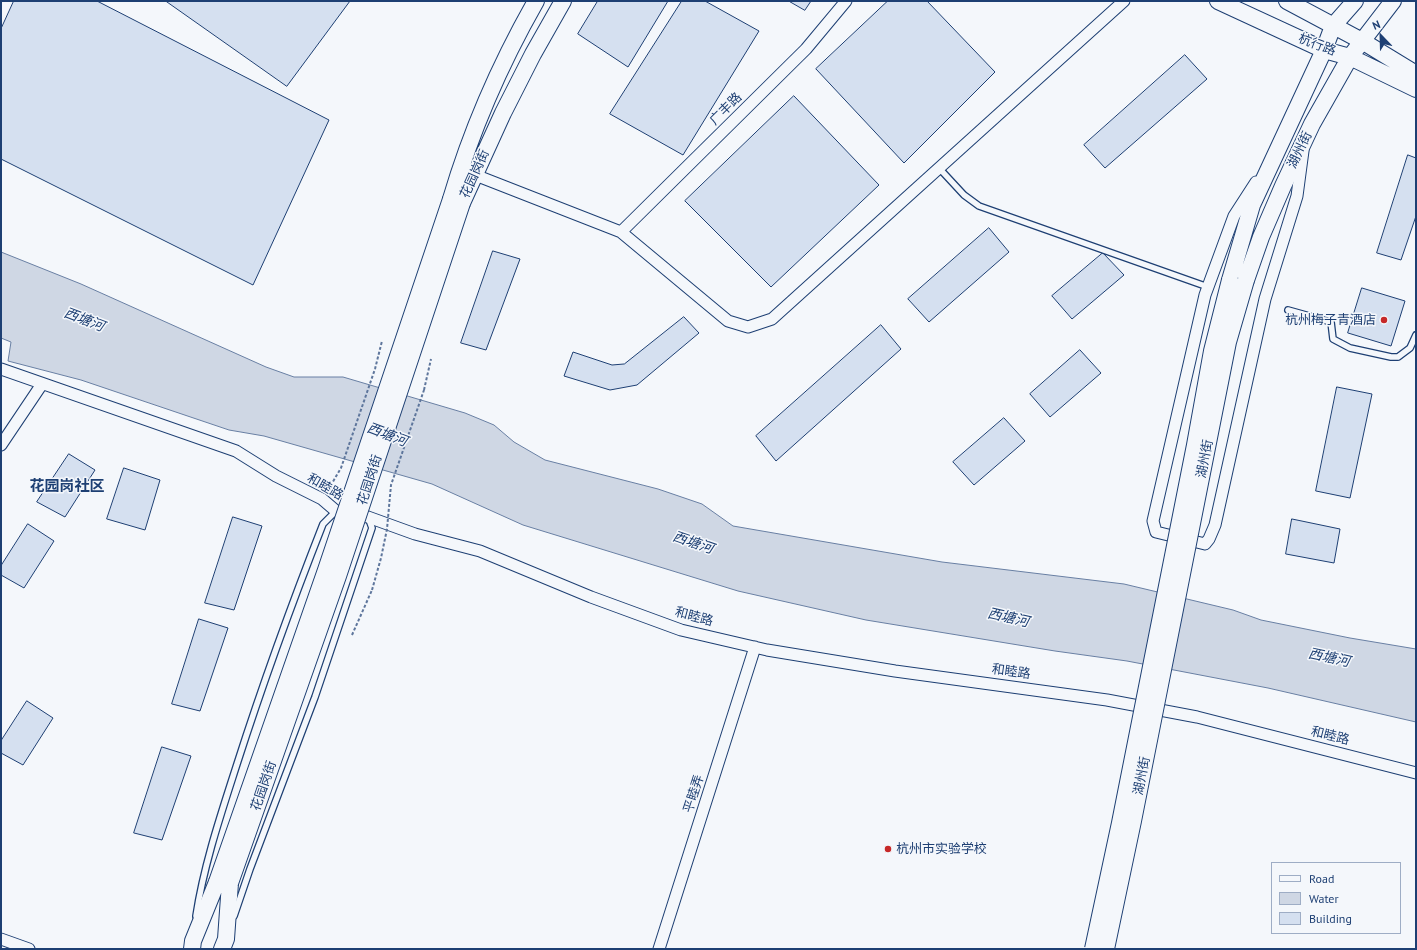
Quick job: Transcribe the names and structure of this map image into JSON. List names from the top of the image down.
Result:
{
  "streets": {
    "main road": ["杭行路", "湖州街", "花园岗街"],
    "street": ["广丰路", "和睦路", "平睦弄"]
  },
  "crossings": [
    ["杭行路", "湖州街"],
    ["和睦路", "平睦弄"]
  ],
  "districts": ["花园岗社区"],
  "water": ["西塘河"],
  "places": ["杭州梅子青酒店", "杭州市实验学校"],
  "legend": ["Road", "Water", "Building"],
  "north": "top left"
}
